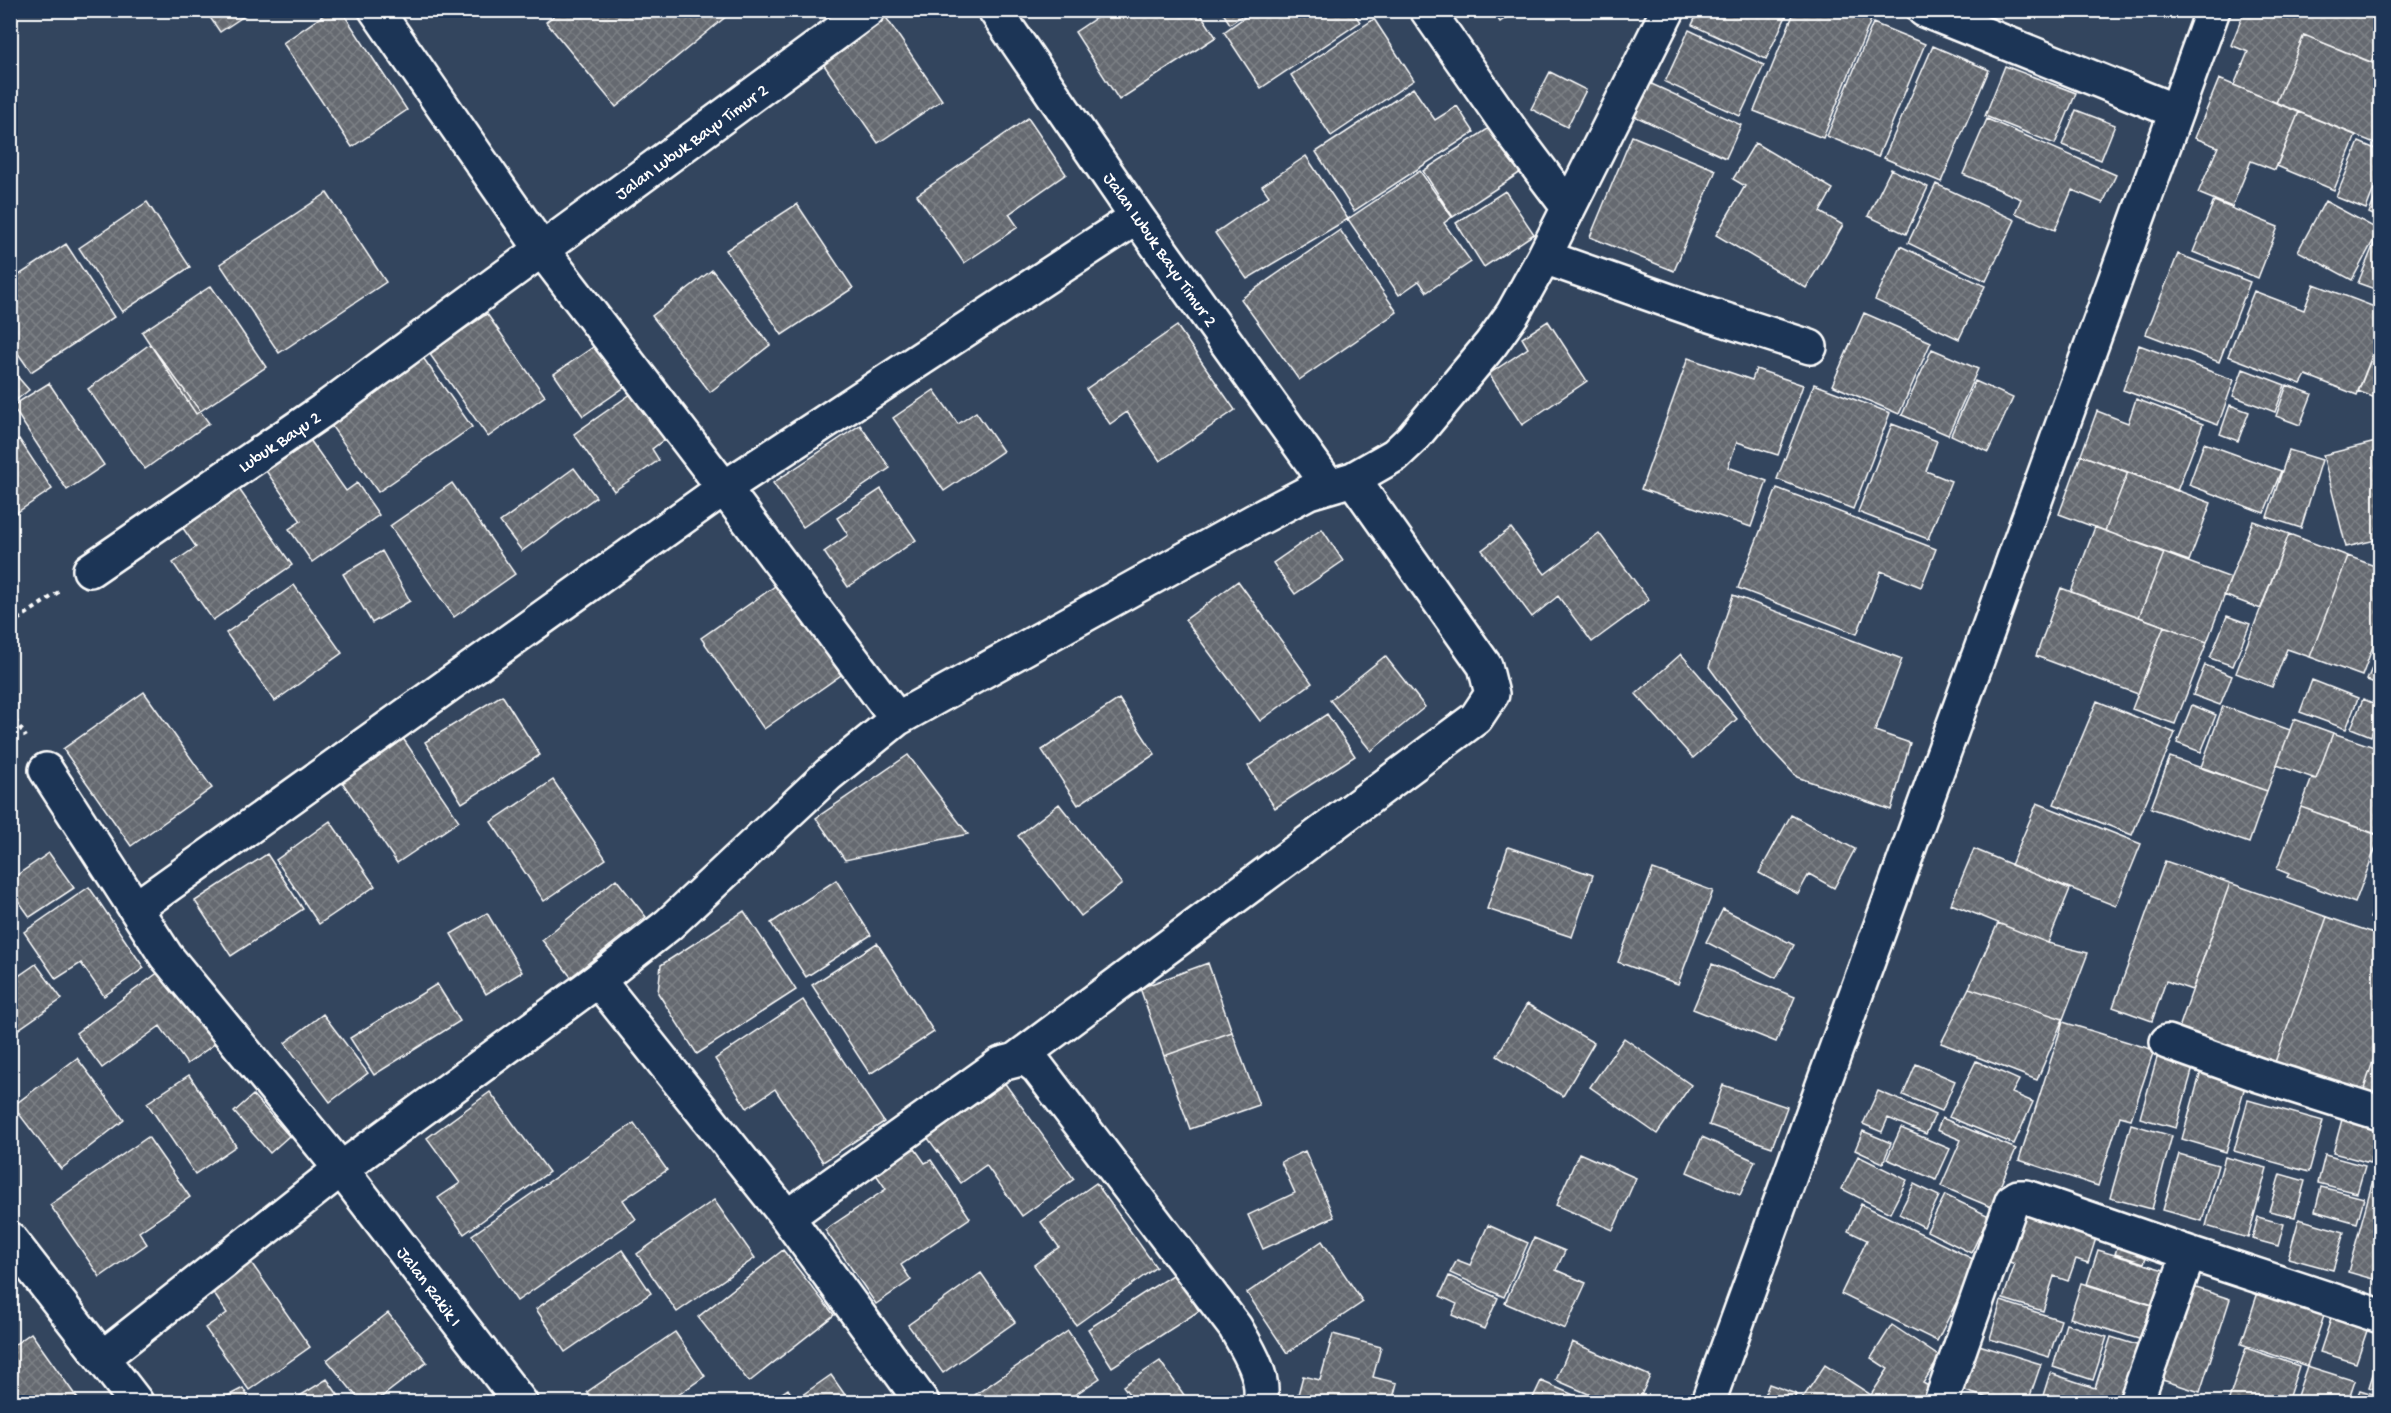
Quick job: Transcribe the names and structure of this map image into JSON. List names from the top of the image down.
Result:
{
  "streets": {
    "street": ["Jalan Lubuk Bayu Timur 2", "Lubuk Bayu 2", "Jalan Rakik I"]
  },
  "crossings": [
    ["Jalan Lubuk Bayu Timur 2", "Lubuk Bayu 2"]
  ]
}
